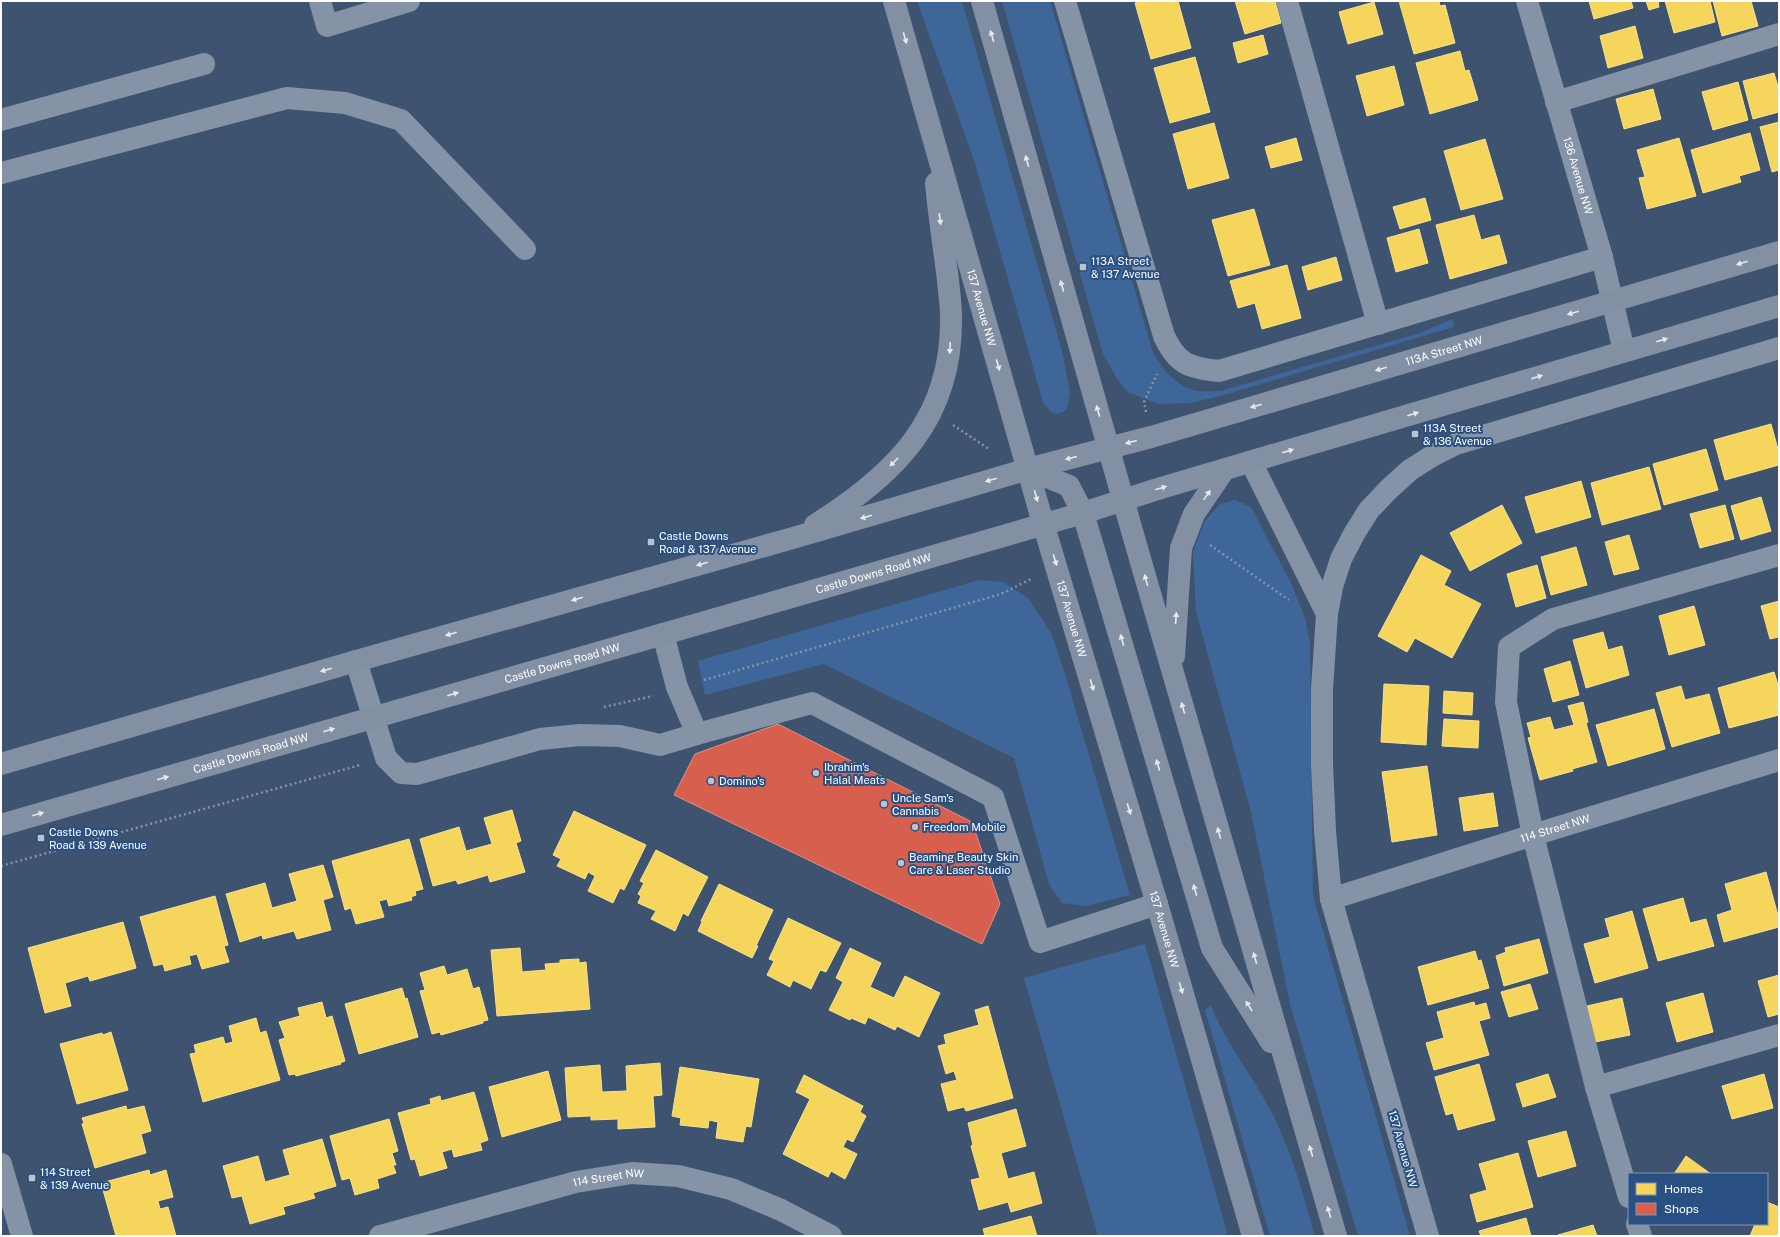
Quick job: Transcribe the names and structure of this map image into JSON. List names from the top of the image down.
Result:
{
  "streets": {
    "main road": ["137 Avenue NW", "113A Street NW", "Castle Downs Road NW"],
    "street": ["136 Avenue NW", "114 Street NW"]
  },
  "crossings": [
    ["136 Avenue NW", "113A Street NW"],
    ["137 Avenue NW", "Castle Downs Road NW"],
    ["137 Avenue NW", "114 Street NW"]
  ],
  "places": {
    "transit": [
      "113A Street & 137 Avenue",
      "113A Street & 136 Avenue",
      "Castle Downs Road & 137 Avenue",
      "Castle Downs Road & 139 Avenue",
      "114 Street & 139 Avenue"
    ],
    "other": [
      "Ibrahim's Halal Meats",
      "Domino's",
      "Uncle Sam's Cannabis",
      "Freedom Mobile",
      "Beaming Beauty Skin Care & Laser Studio"
    ]
  },
  "legend": ["Homes", "Shops"]
}
